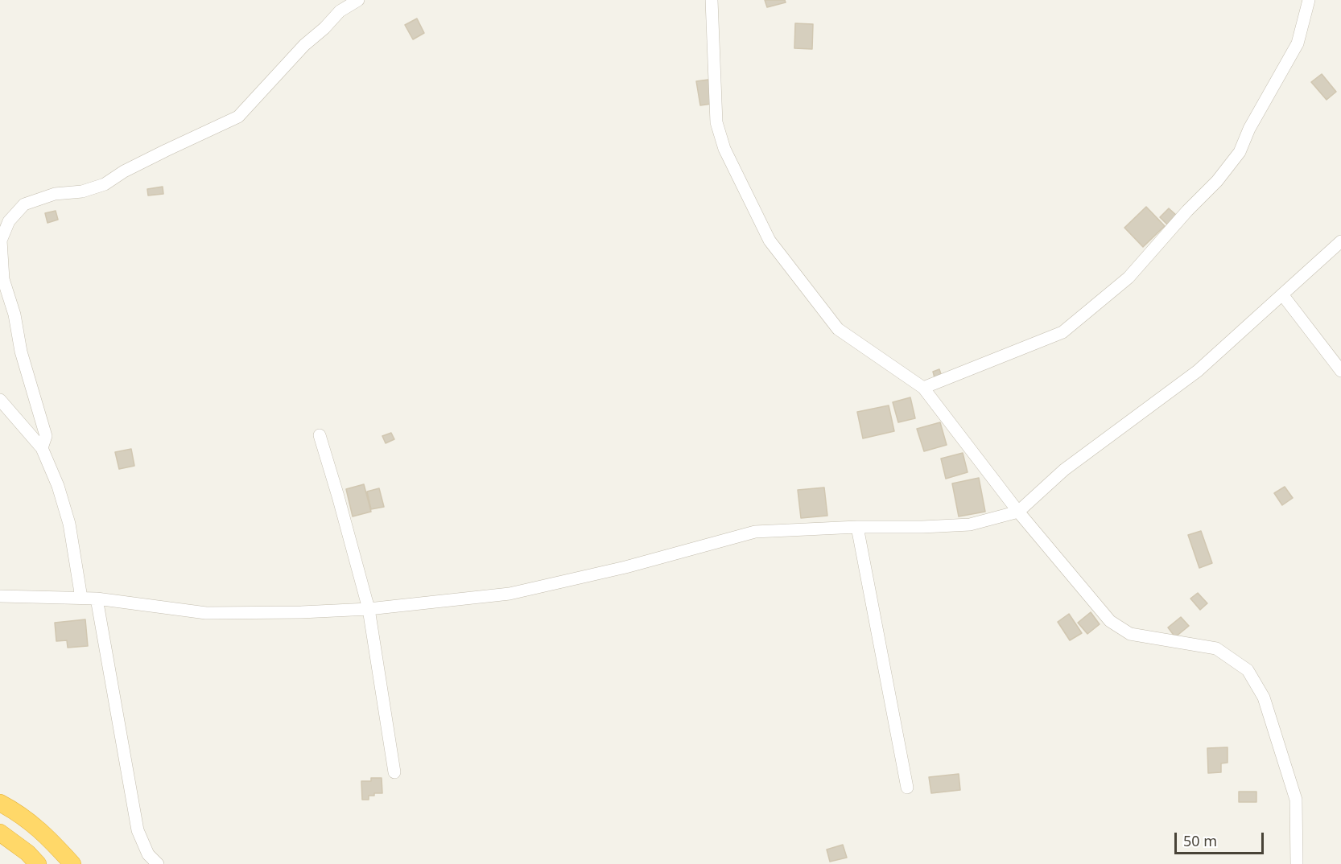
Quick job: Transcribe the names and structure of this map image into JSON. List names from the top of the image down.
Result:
{
  "scale_bar": "50 m"
}
